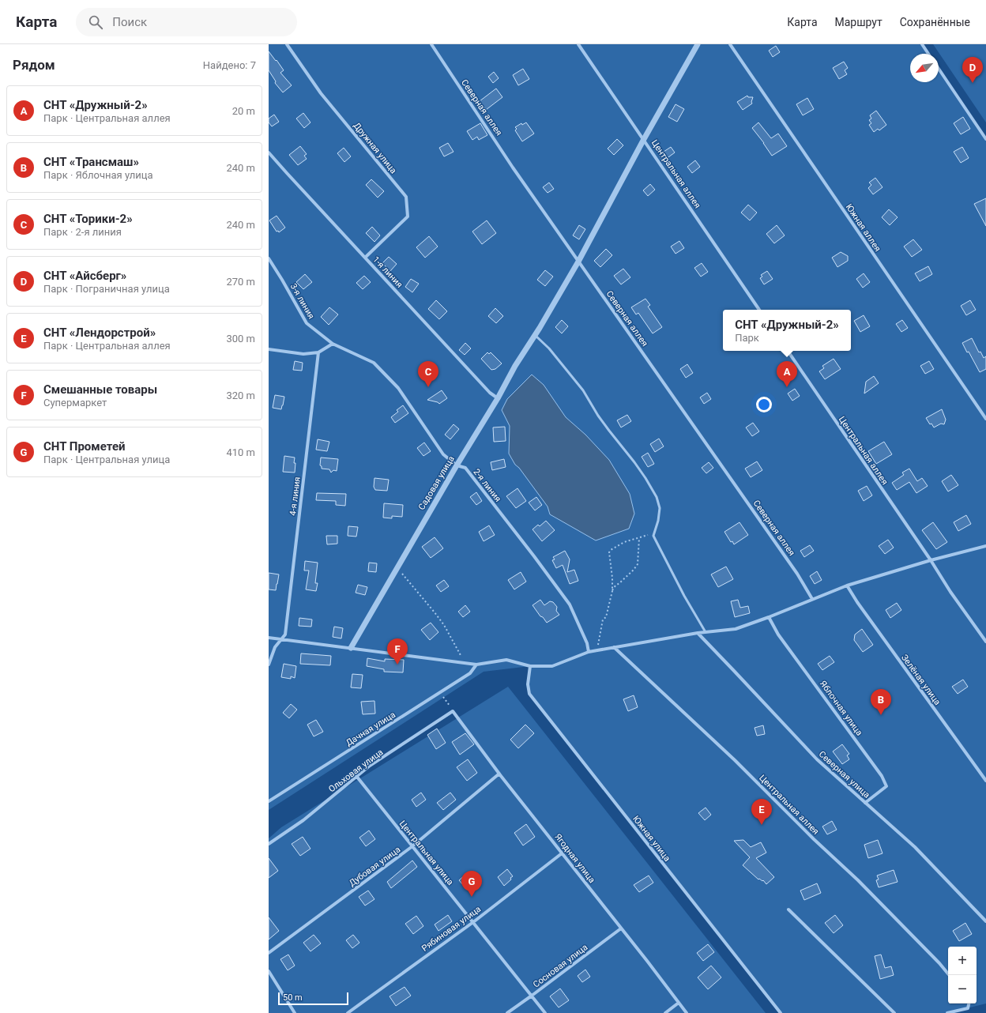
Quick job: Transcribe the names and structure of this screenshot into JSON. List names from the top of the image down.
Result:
{
  "streets": {
    "street": [
      "Северная аллея",
      "Дружная улица",
      "Центральная аллея",
      "Южная аллея",
      "1-я линия",
      "3-я линия",
      "Садовая улица",
      "2-я линия",
      "4-я линия",
      "Зелёная улица",
      "Яблочная улица",
      "Дачная улица",
      "Ольховая улица",
      "Северная улица",
      "Южная улица",
      "Центральная улица",
      "Ягодная улица",
      "Дубовая улица",
      "Рябиновая улица",
      "Сосновая улица"
    ]
  },
  "crossings": [
    ["Северная аллея", "Садовая улица"],
    ["Дружная улица", "1-я линия"],
    ["Центральная аллея", "Садовая улица"],
    ["1-я линия", "Садовая улица"],
    ["3-я линия", "2-я линия"],
    ["Садовая улица", "2-я линия"],
    ["Яблочная улица", "Северная улица"],
    ["Ольховая улица", "Центральная улица"],
    ["Ольховая улица", "Ягодная улица"],
    ["Центральная улица", "Дубовая улица"],
    ["Центральная улица", "Рябиновая улица"],
    ["Центральная улица", "Сосновая улица"],
    ["Ягодная улица", "Дубовая улица"],
    ["Ягодная улица", "Рябиновая улица"],
    ["Ягодная улица", "Сосновая улица"]
  ],
  "scale_bar": "50 m",
  "north": "bottom left",
  "page": {
    "header": "Карта",
    "search": "Поиск",
    "nav": ["Карта", "Маршрут", "Сохранённые"],
    "heading": ["Рядом", "Найдено: 7"],
    "pins": [
      "D",
      "A",
      "C",
      "F",
      "B",
      "E",
      "G"
    ],
    "list": [
      {
        "mark": "A",
        "name": "СНТ «Дружный-2»",
        "note": "Парк · Центральная аллея",
        "value": "20 m"
      },
      {
        "mark": "B",
        "name": "СНТ «Трансмаш»",
        "note": "Парк · Яблочная улица",
        "value": "240 m"
      },
      {
        "mark": "C",
        "name": "СНТ «Торики-2»",
        "note": "Парк · 2-я линия",
        "value": "240 m"
      },
      {
        "mark": "D",
        "name": "СНТ «Айсберг»",
        "note": "Парк · Пограничная улица",
        "value": "270 m"
      },
      {
        "mark": "E",
        "name": "СНТ «Лендорстрой»",
        "note": "Парк · Центральная аллея",
        "value": "300 m"
      },
      {
        "mark": "F",
        "name": "Смешанные товары",
        "note": "Супермаркет",
        "value": "320 m"
      },
      {
        "mark": "G",
        "name": "СНТ Прометей",
        "note": "Парк · Центральная улица",
        "value": "410 m"
      }
    ],
    "popup": ["СНТ «Дружный-2»", "Парк"],
    "map_buttons": ["+", "−"],
    "scale": "50 m"
  }
}
